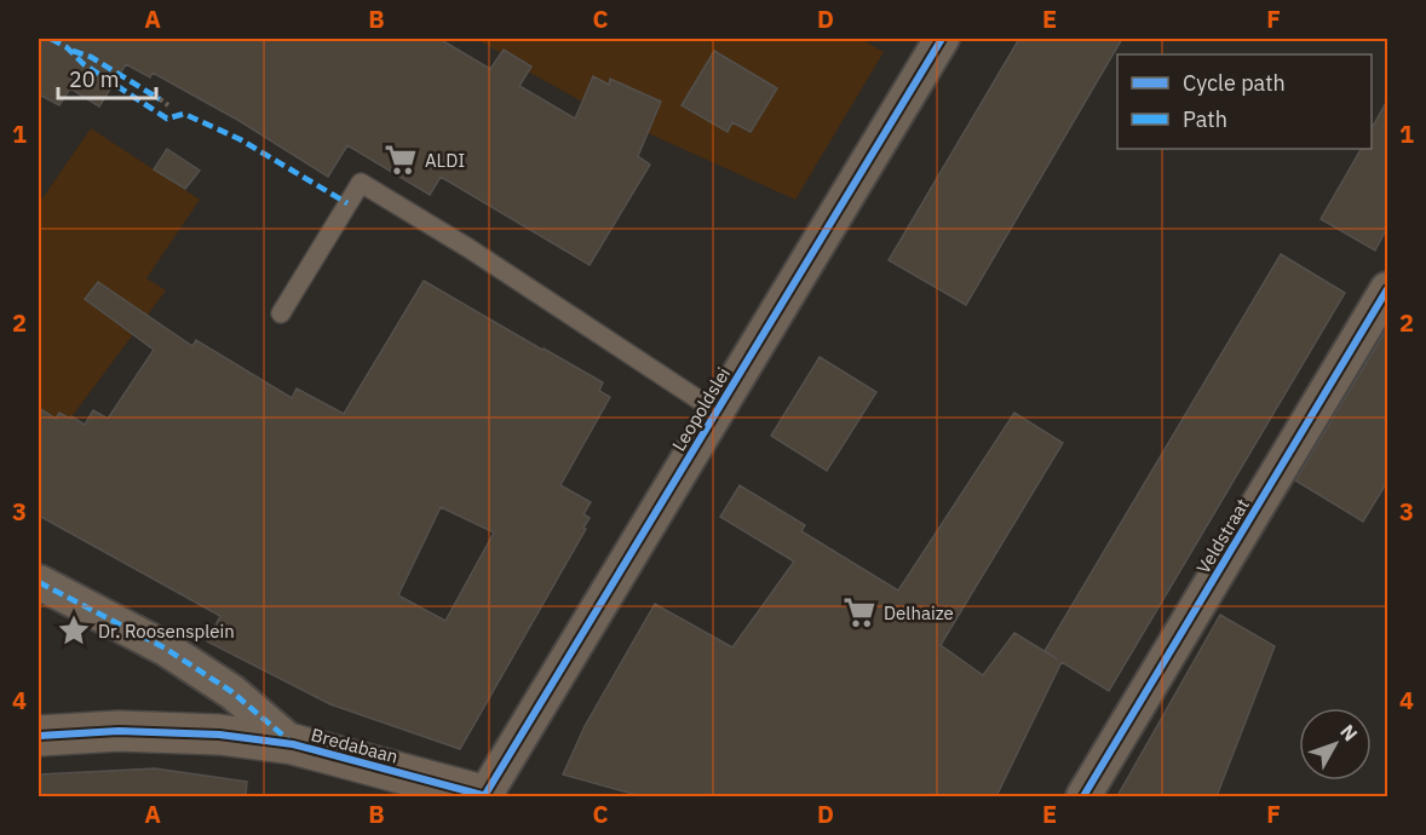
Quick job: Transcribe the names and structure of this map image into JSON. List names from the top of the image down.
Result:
{
  "streets": {
    "main road": ["Bredabaan"],
    "street": ["Leopoldslei", "Veldstraat"]
  },
  "crossings": [
    ["Leopoldslei", "Bredabaan"]
  ],
  "places": {
    "supermarket": ["ALDI", "Delhaize"],
    "place": ["Dr. Roosensplein"]
  },
  "legend": ["Cycle path", "Path"],
  "scale_bar": "20 m",
  "north": "top right",
  "grid": {
    "columns": [
      "A",
      "B",
      "C",
      "D",
      "E",
      "F"
    ],
    "rows": [
      "1",
      "2",
      "3",
      "4"
    ]
  }
}
